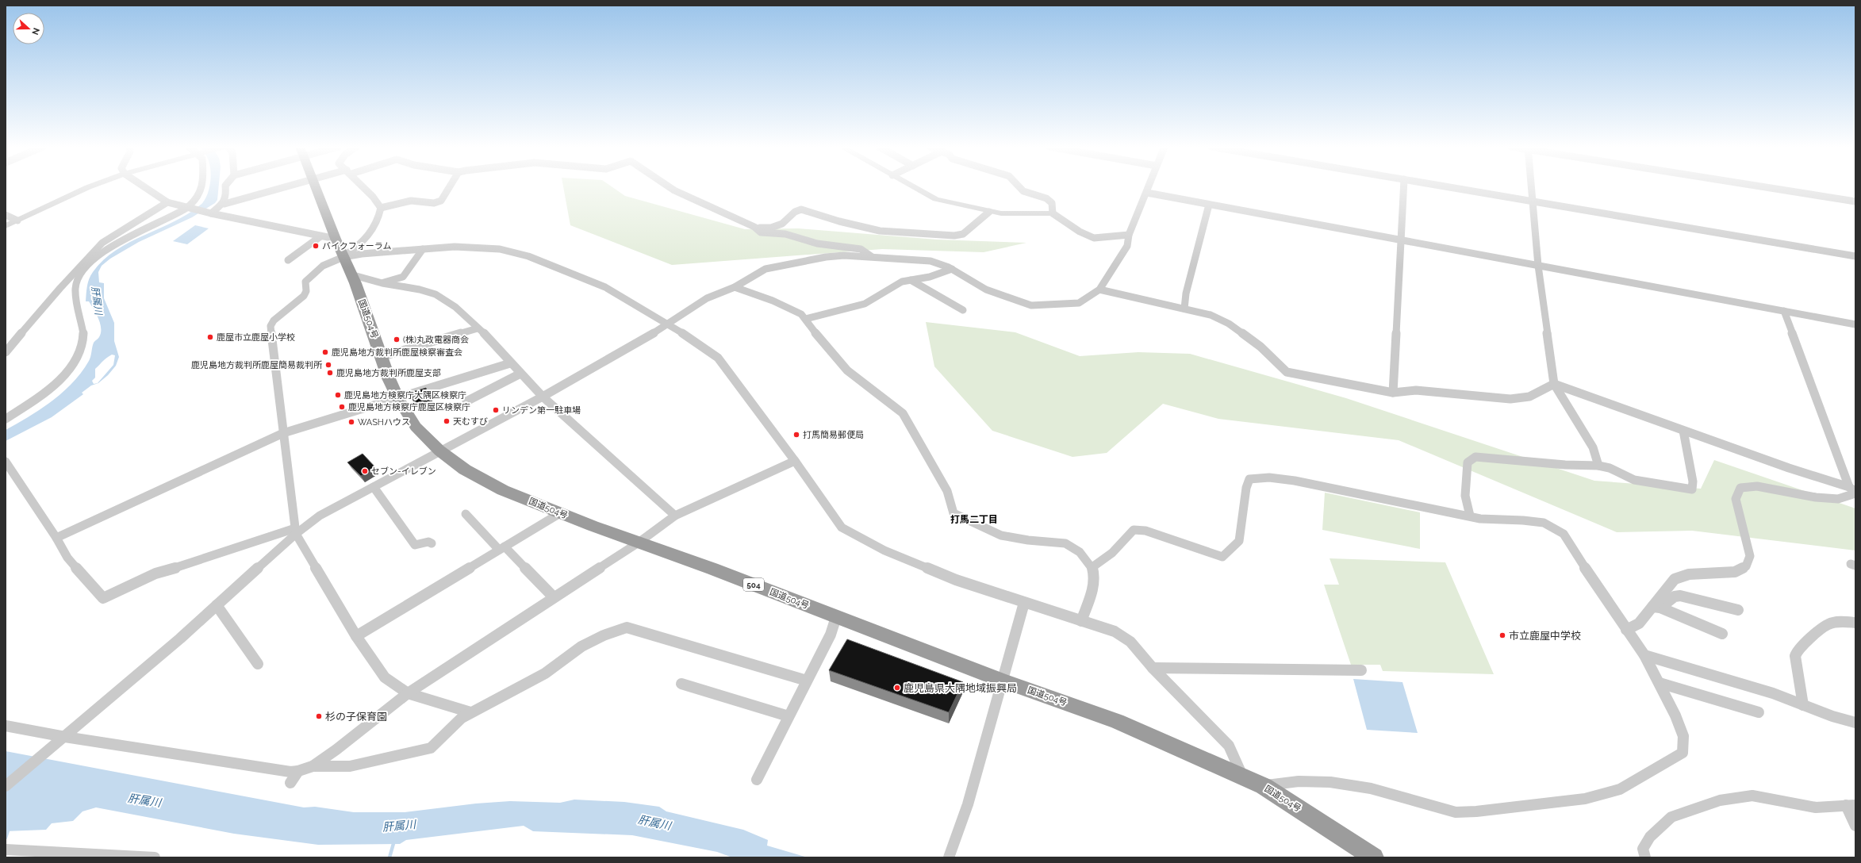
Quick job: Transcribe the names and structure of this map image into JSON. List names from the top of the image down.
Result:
{
  "streets": {
    "highway": ["国道504号", "504"]
  },
  "districts": ["打馬二丁目"],
  "water": ["肝属川"],
  "places": [
    "バイクフォーラム",
    "鹿屋市立鹿屋小学校",
    "(株)丸政電器商会",
    "鹿児島地方裁判所鹿屋検察審査会",
    "鹿児島地方裁判所鹿屋簡易裁判所",
    "鹿児島地方裁判所鹿屋支部",
    "鹿児島地方検察庁大隅区検察庁",
    "鹿児島地方検察庁鹿屋区検察庁",
    "リンデン第一駐車場",
    "天むすび",
    "WASHハウス",
    "打馬簡易郵便局",
    "セブン-イレブン",
    "市立鹿屋中学校",
    "鹿児島県大隅地域振興局",
    "杉の子保育園"
  ],
  "north": "right"
}
